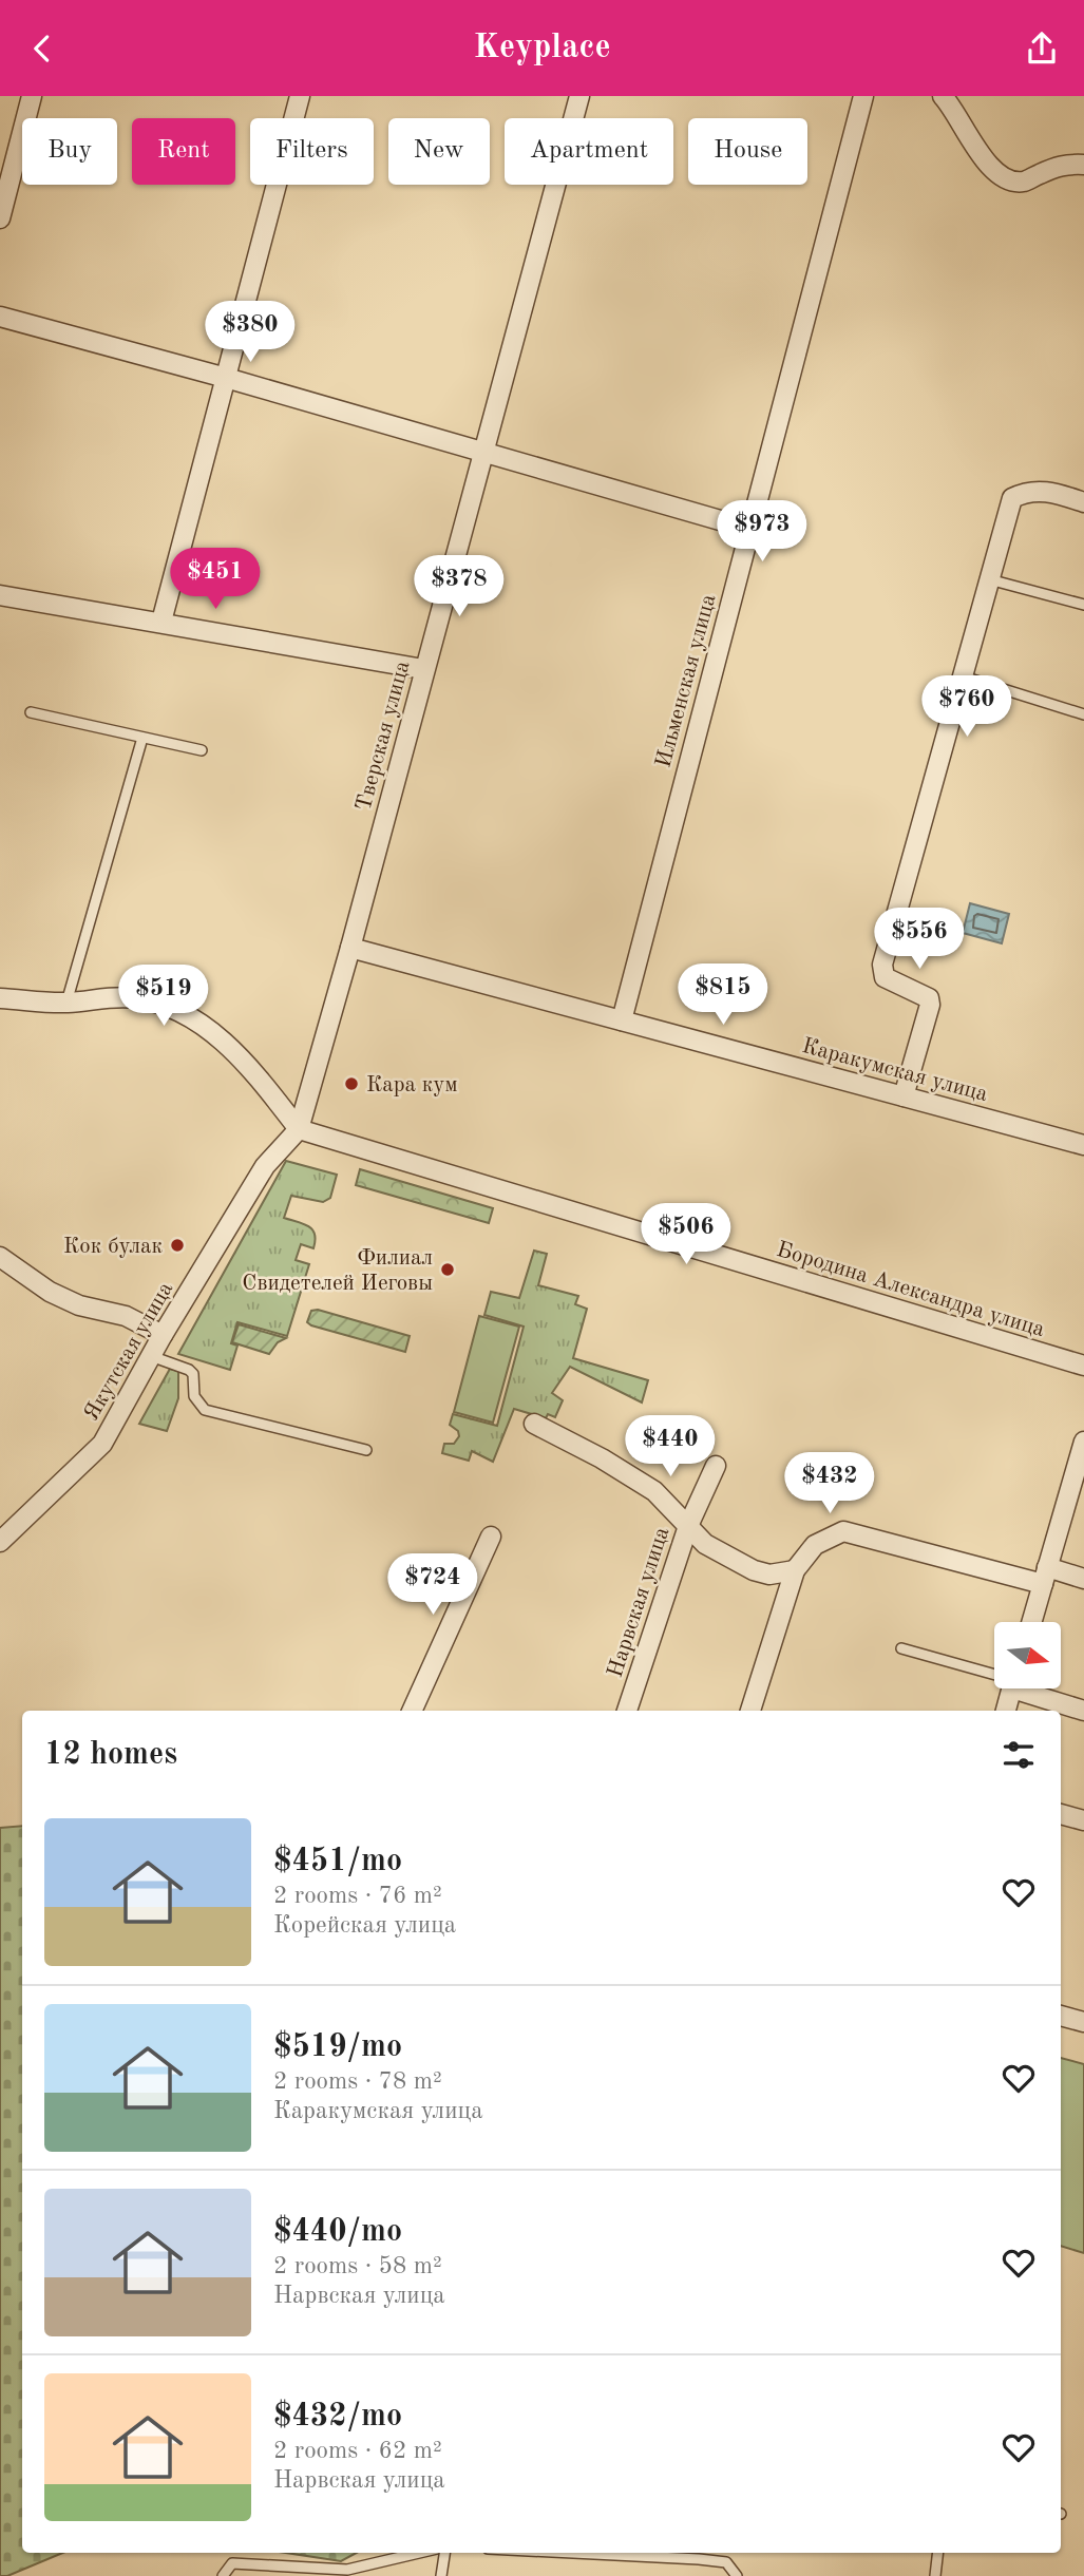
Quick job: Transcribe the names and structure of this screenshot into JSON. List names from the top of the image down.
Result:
{
  "streets": {
    "street": [
      "Ильменская улица",
      "Тверская улица",
      "Каракумская улица",
      "Бородина Александра улица",
      "Якутская улица",
      "Нарвская улица"
    ]
  },
  "crossings": [
    ["Ильменская улица", "Каракумская улица"],
    ["Тверская улица", "Каракумская улица"],
    ["Тверская улица", "Бородина Александра улица"],
    ["Тверская улица", "Якутская улица"],
    ["Бородина Александра улица", "Якутская улица"]
  ],
  "places": ["Кара кум", "Кок булак", "Филиал Свидетелей Иеговы"],
  "north": "right",
  "page": {
    "header": "Keyplace",
    "chip": [
      "Buy",
      "Rent",
      "Filters",
      "New",
      "Apartment",
      "House"
    ],
    "price": [
      "$380",
      "$973",
      "$451",
      "$378",
      "$760",
      "$556",
      "$815",
      "$519",
      "$506",
      "$440",
      "$432",
      "$724"
    ],
    "heading": "12 homes",
    "list": [
      {
        "name": "$451/mo",
        "note": "2 rooms · 76 m² · Корейская улица"
      },
      {
        "name": "$519/mo",
        "note": "2 rooms · 78 m² · Каракумская улица"
      },
      {
        "name": "$440/mo",
        "note": "2 rooms · 58 m² · Нарвская улица"
      },
      {
        "name": "$432/mo",
        "note": "2 rooms · 62 m² · Нарвская улица"
      }
    ]
  }
}
